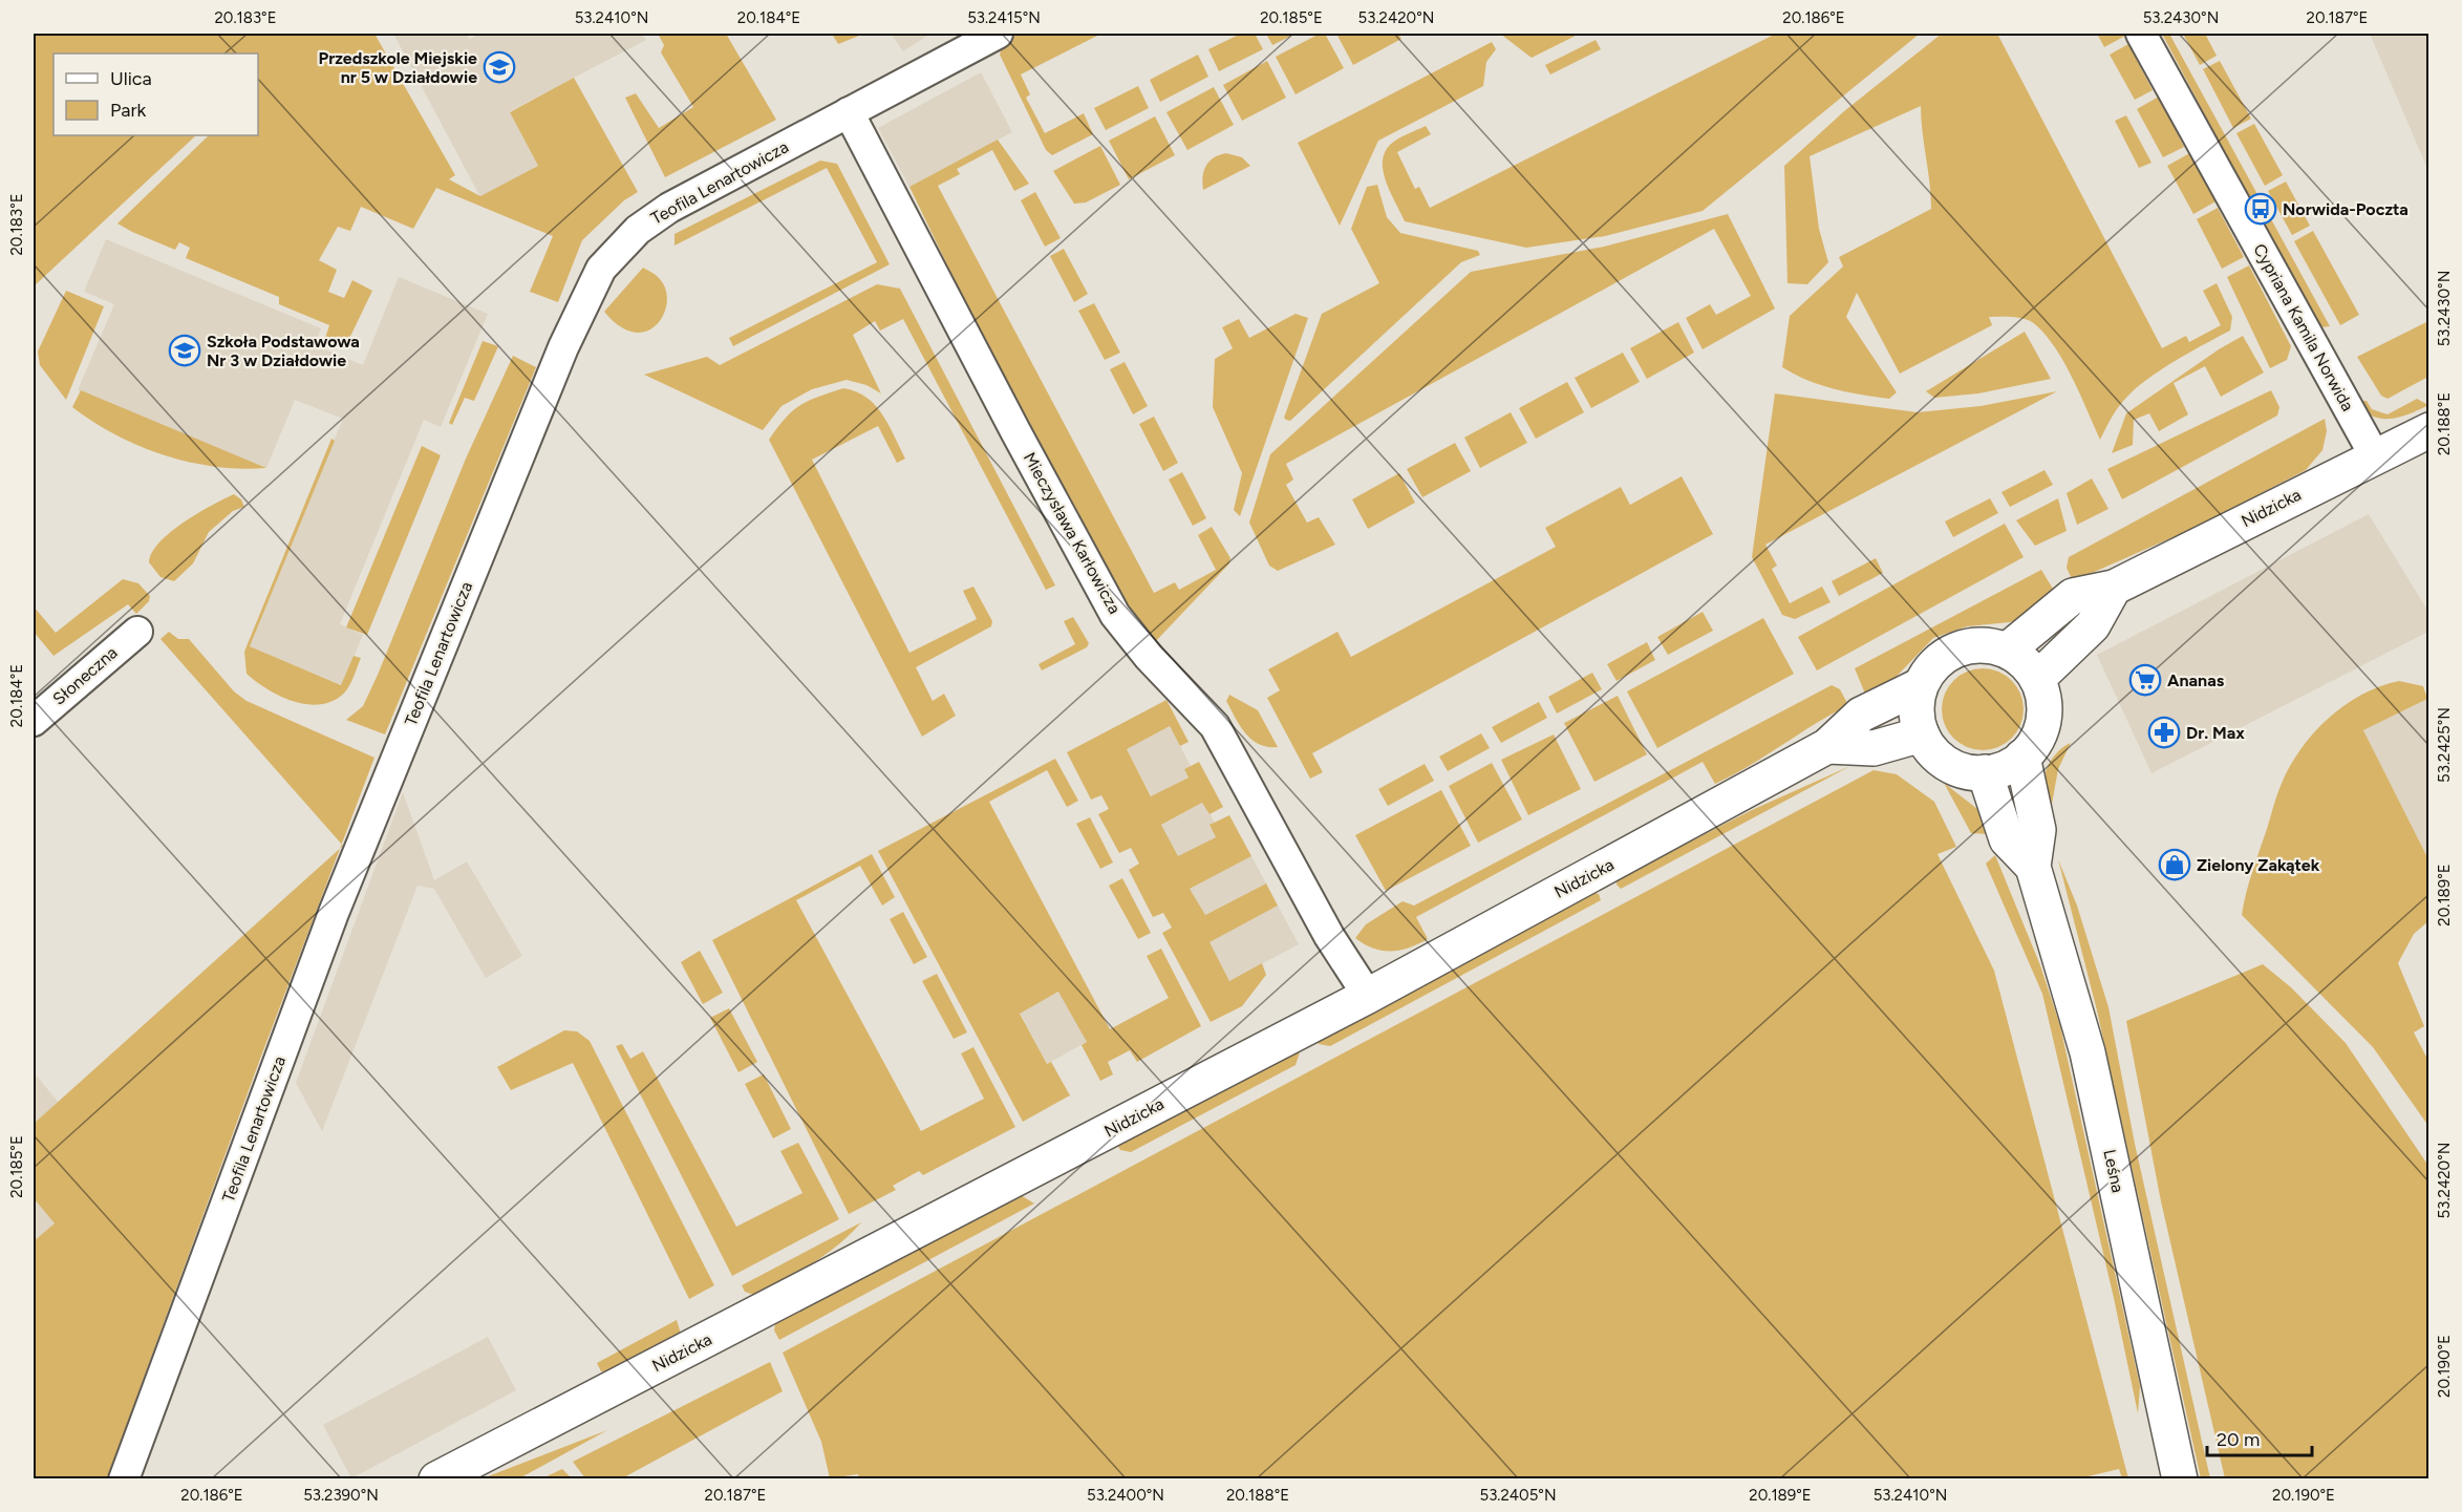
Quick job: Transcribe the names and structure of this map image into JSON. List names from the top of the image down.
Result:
{
  "streets": {
    "street": [
      "Teofila Lenartowicza",
      "Cypriana Kamila Norwida",
      "Nidzicka",
      "Mieczysława Karłowicza",
      "Słoneczna",
      "Leśna"
    ]
  },
  "crossings": [
    ["Teofila Lenartowicza", "Mieczysława Karłowicza"],
    ["Cypriana Kamila Norwida", "Nidzicka"],
    ["Nidzicka", "Mieczysława Karłowicza"]
  ],
  "places": {
    "school or university": ["Przedszkole Miejskie nr 5 w Działdowie", "Szkoła Podstawowa Nr 3 w Działdowie"],
    "bus stop": ["Norwida-Poczta"],
    "supermarket": ["Ananas"],
    "pharmacy": ["Dr. Max"],
    "shop": ["Zielony Zakątek"]
  },
  "legend": ["Ulica", "Park"],
  "scale_bar": "20 m",
  "coordinates": [
    "20.183°E",
    "53.2410°N",
    "20.184°E",
    "53.2415°N",
    "20.185°E",
    "53.2420°N",
    "20.186°E",
    "53.2430°N",
    "20.187°E",
    "20.188°E",
    "53.2425°N",
    "20.189°E",
    "20.190°E",
    "53.2390°N",
    "53.2400°N",
    "53.2405°N"
  ]
}
